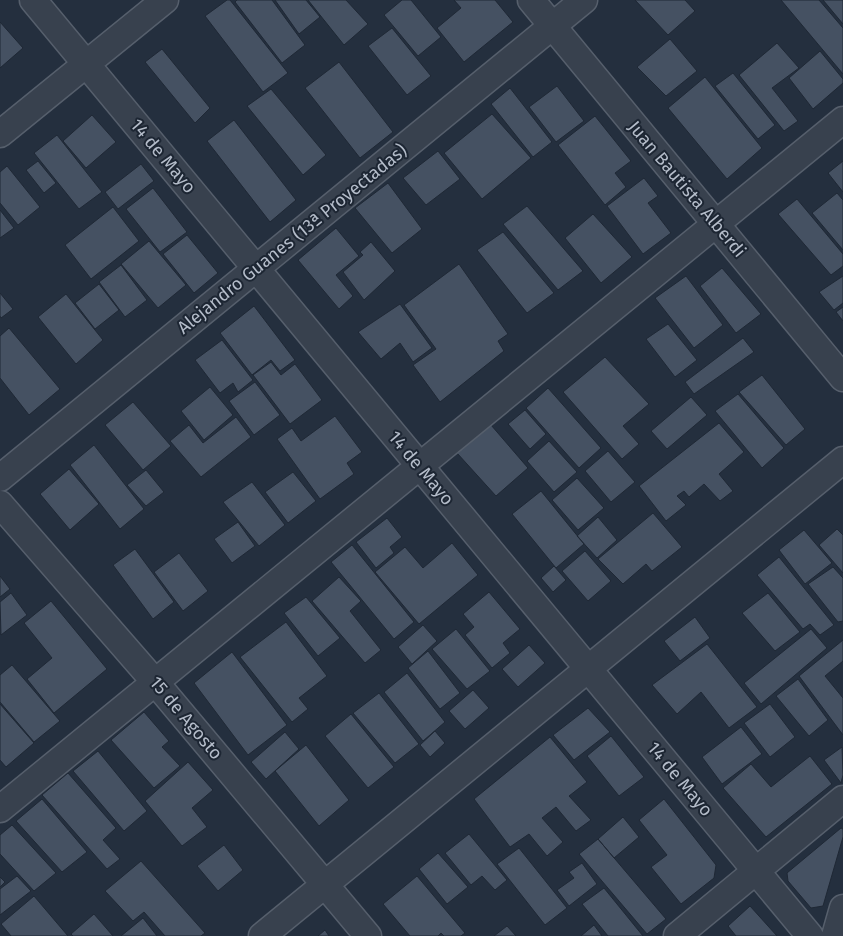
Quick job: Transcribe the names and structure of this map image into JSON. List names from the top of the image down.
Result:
{
  "streets": {
    "street": [
      "14 de Mayo",
      "Juan Bautista Alberdi",
      "Alejandro Guanes (13ª Proyectadas)",
      "15 de Agosto"
    ]
  },
  "crossings": [
    ["14 de Mayo", "Alejandro Guanes (13ª Proyectadas)"],
    ["Juan Bautista Alberdi", "Alejandro Guanes (13ª Proyectadas)"]
  ]
}
